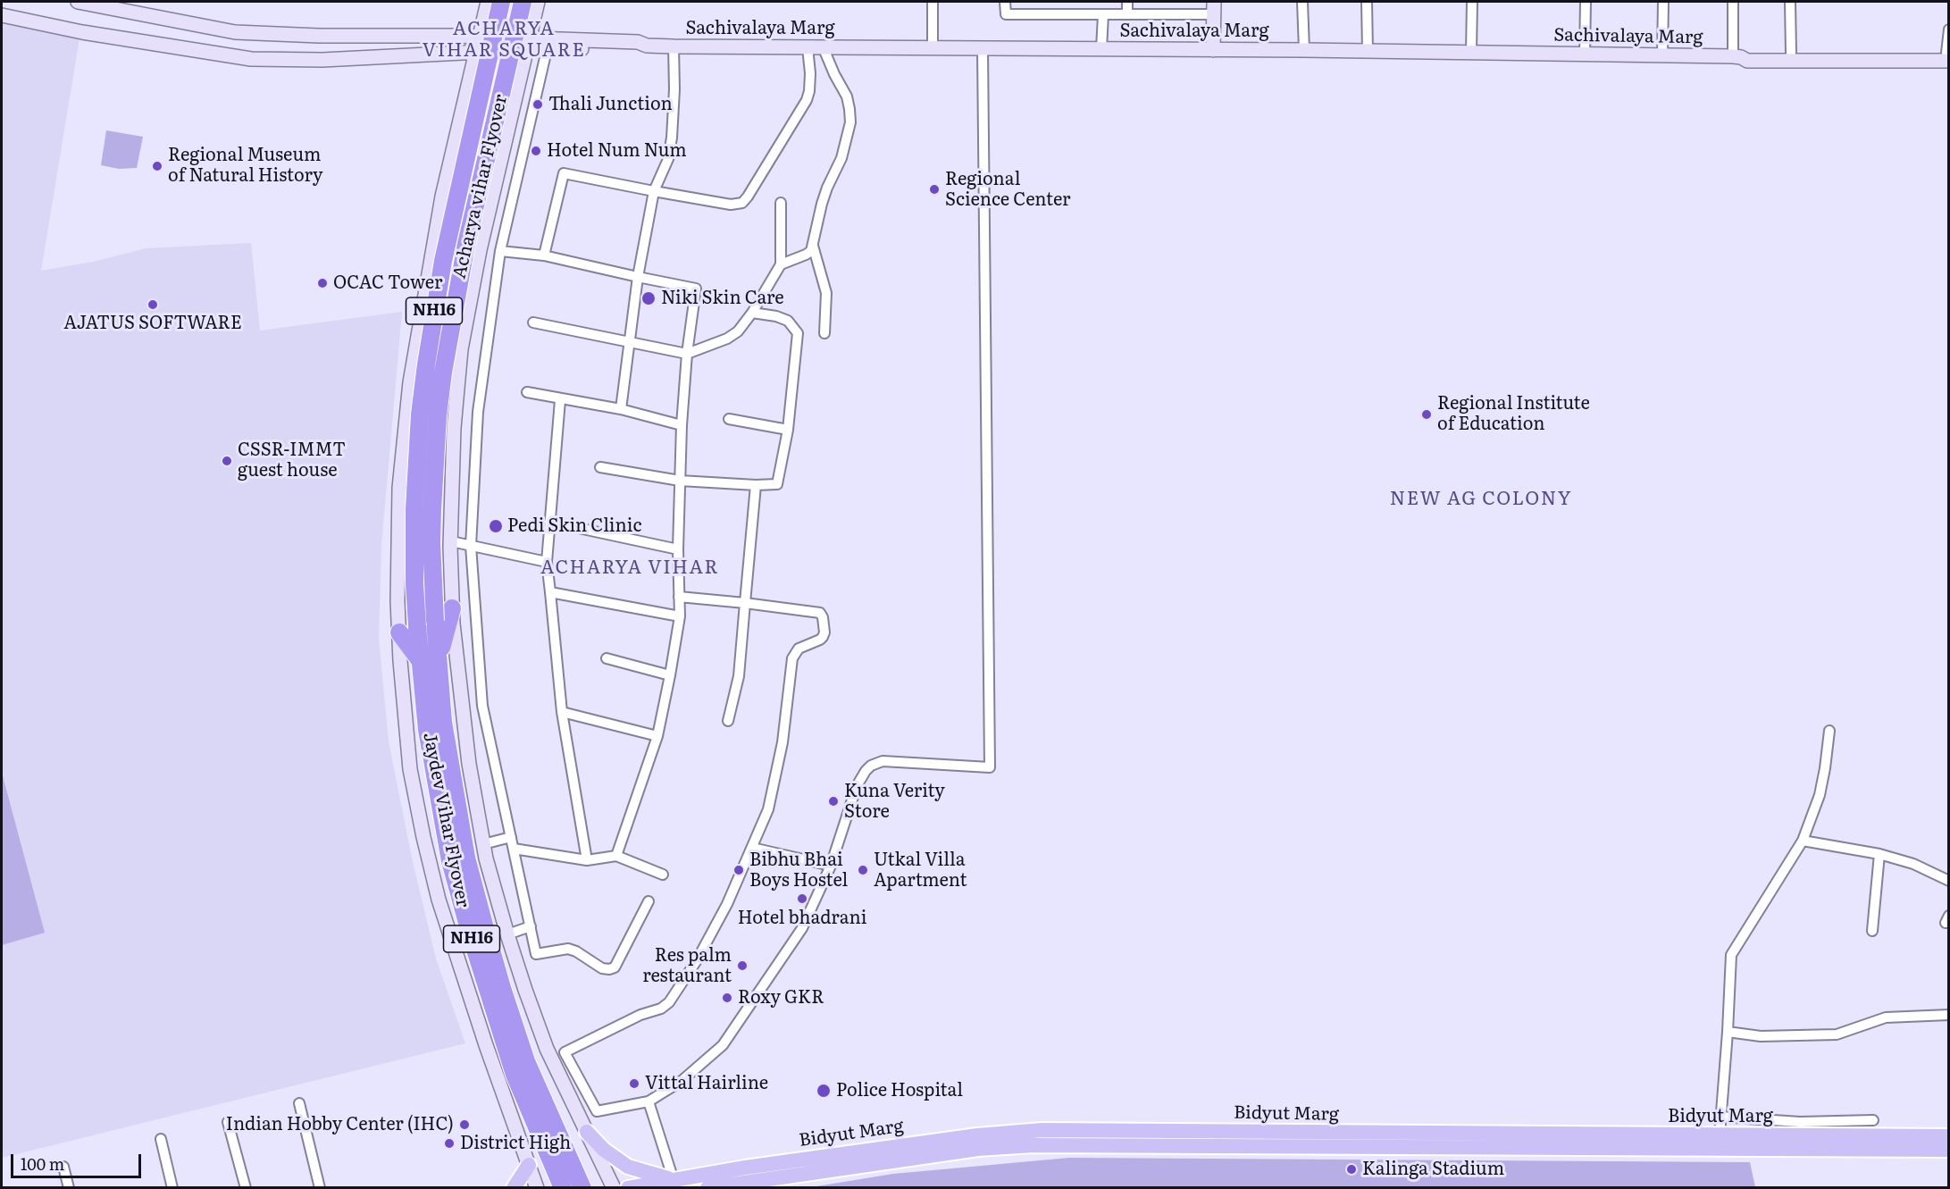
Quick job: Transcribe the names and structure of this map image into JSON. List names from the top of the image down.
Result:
{
  "streets": {
    "highway": ["Acharya vihar Flyover", "NH16", "Jaydev Vihar Flyover"],
    "main road": ["Sachivalaya Marg", "Bidyut Marg"]
  },
  "crossings": [
    ["Acharya vihar Flyover", "Jaydev Vihar Flyover"]
  ],
  "districts": ["ACHARYA VIHAR SQUARE", "NEW AG COLONY", "ACHARYA VIHAR"],
  "places": [
    "Thali Junction",
    "Hotel Num Num",
    "Regional Museum of Natural History",
    "Regional Science Center",
    "OCAC Tower",
    "Niki Skin Care",
    "AJATUS SOFTWARE",
    "Regional Institute of Education",
    "CSSR-IMMT guest house",
    "Pedi Skin Clinic",
    "Kuna Verity Store",
    "Bibhu Bhai Boys Hostel",
    "Utkal Villa Apartment",
    "Hotel bhadrani",
    "Res palm restaurant",
    "Roxy GKR",
    "Vittal Hairline",
    "Police Hospital",
    "Indian Hobby Center (IHC)",
    "District High",
    "Kalinga Stadium"
  ],
  "scale_bar": "100 m"
}
